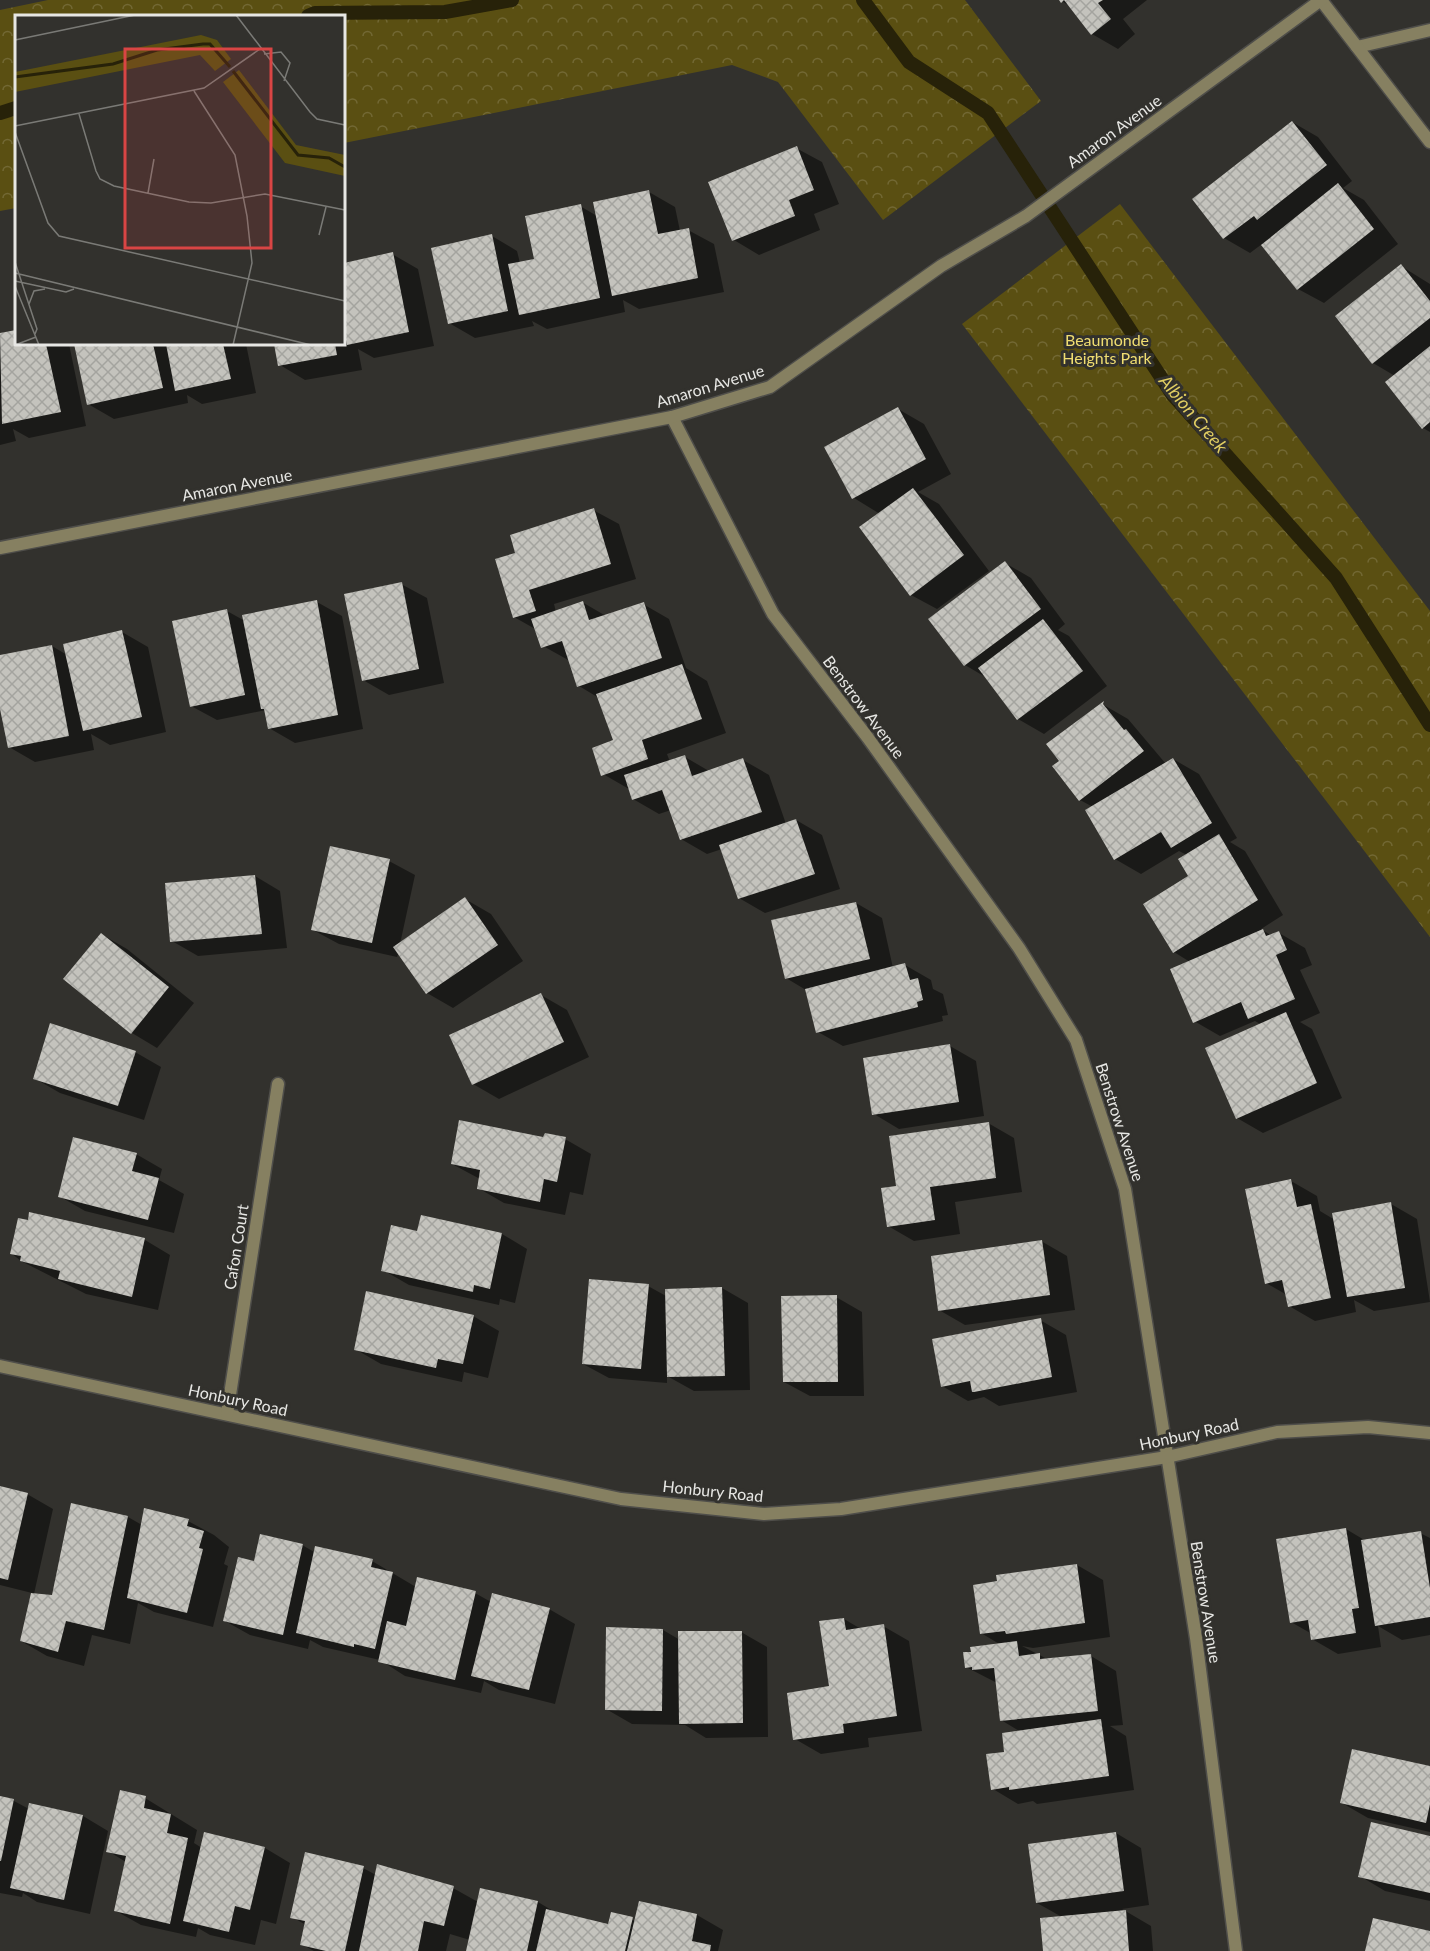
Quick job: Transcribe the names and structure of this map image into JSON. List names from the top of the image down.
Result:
{
  "streets": {
    "street": [
      "Amaron Avenue",
      "Benstrow Avenue",
      "Cafon Court",
      "Honbury Road"
    ]
  },
  "crossings": [
    ["Amaron Avenue", "Benstrow Avenue"],
    ["Benstrow Avenue", "Honbury Road"],
    ["Cafon Court", "Honbury Road"]
  ],
  "water": ["Albion Creek"],
  "parks": ["Beaumonde Heights Park"]
}
